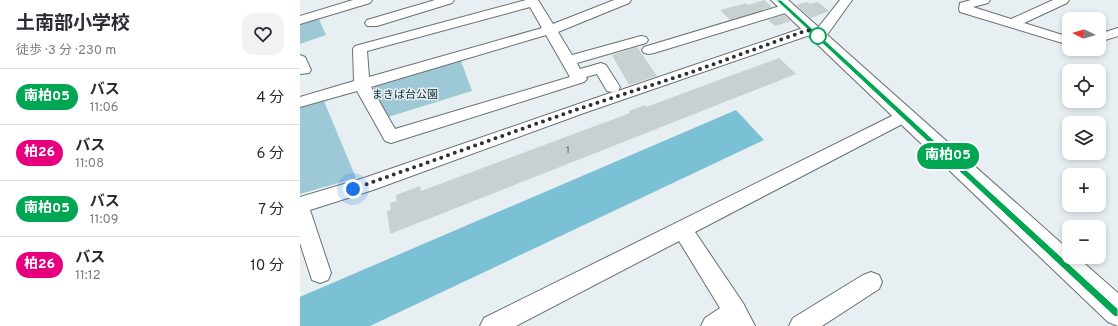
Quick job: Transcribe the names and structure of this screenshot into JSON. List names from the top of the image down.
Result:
{
  "parks": ["まきば台公園"],
  "lines": ["bus line 南柏05"],
  "house_numbers": ["1"],
  "north": "left",
  "page": {
    "heading": ["土南部小学校", "徒歩 · 3 分 · 230 m"],
    "on_map": "南柏05",
    "map_buttons": ["+", "−"],
    "list": [
      {
        "mark": "南柏05",
        "name": "バス",
        "note": "11:06",
        "value": "4 分"
      },
      {
        "mark": "柏26",
        "name": "バス",
        "note": "11:08",
        "value": "6 分"
      },
      {
        "mark": "南柏05",
        "name": "バス",
        "note": "11:09",
        "value": "7 分"
      },
      {
        "mark": "柏26",
        "name": "バス",
        "note": "11:12",
        "value": "10 分"
      }
    ]
  }
}
